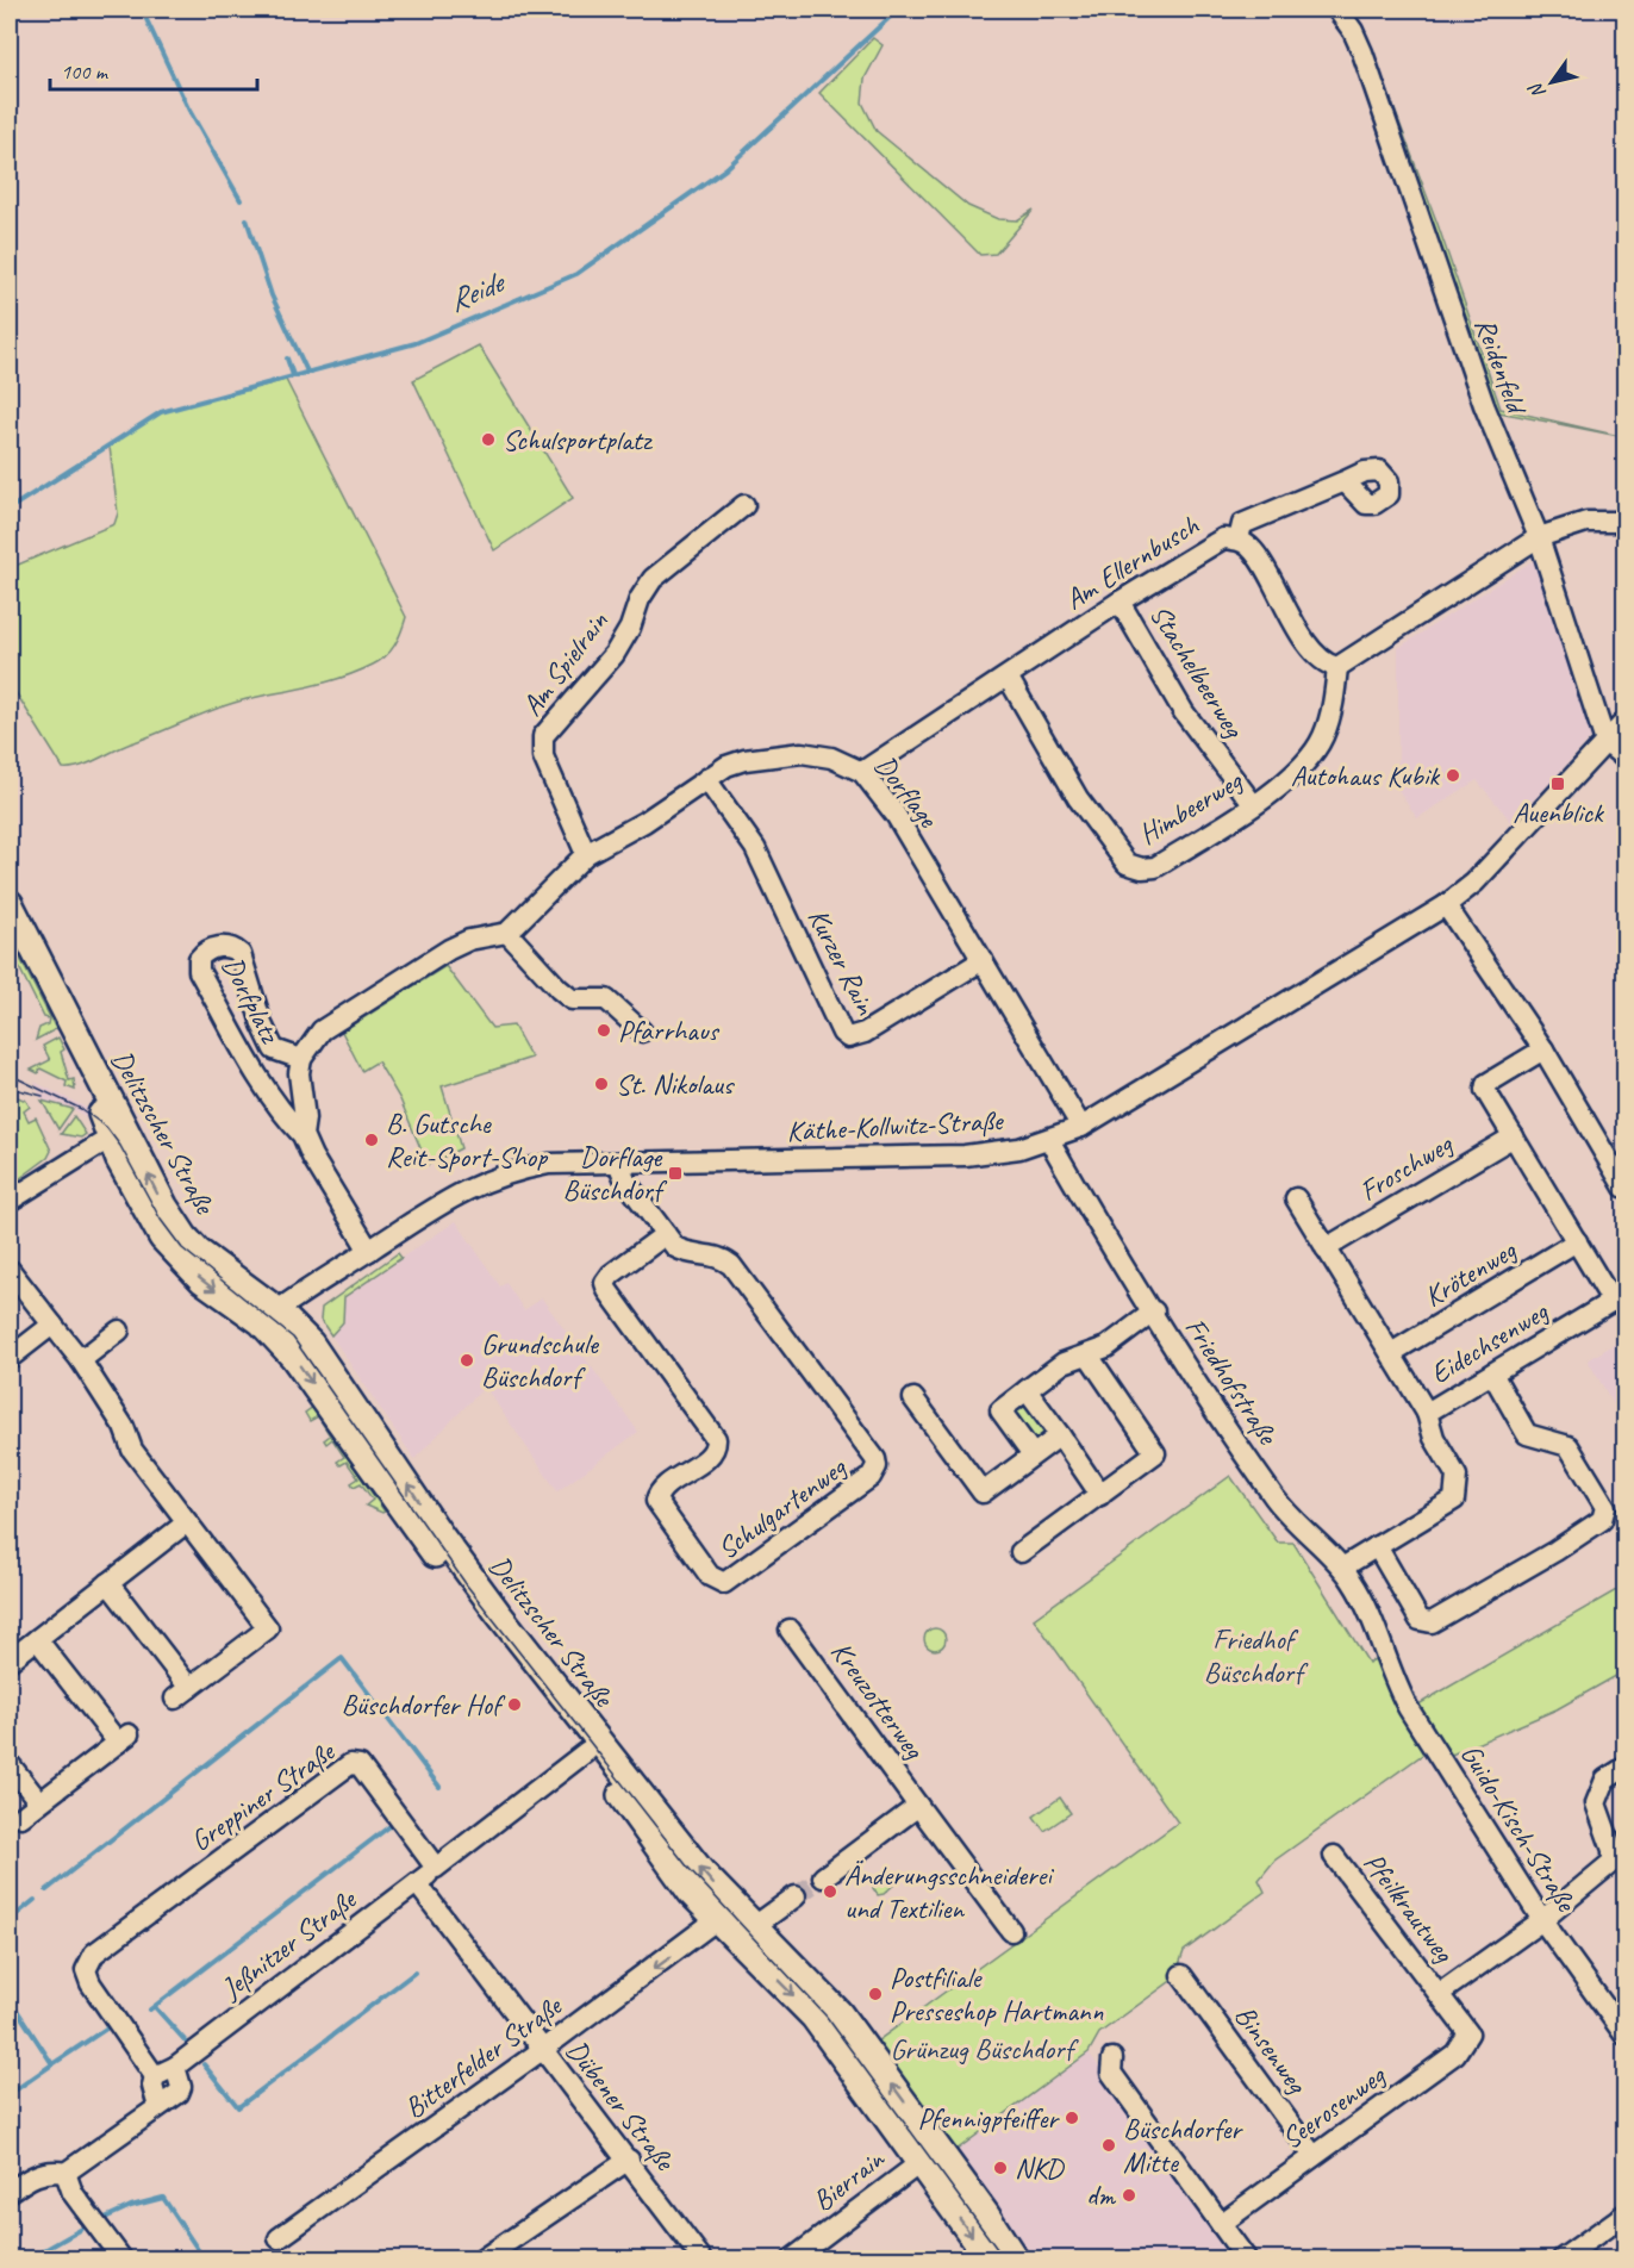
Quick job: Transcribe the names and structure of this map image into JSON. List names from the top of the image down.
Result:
{
  "streets": {
    "main road": ["Delitzscher Straße"],
    "street": [
      "Reidenfeld",
      "Am Ellernbusch",
      "Am Spielrain",
      "Stachelbeerweg",
      "Dorflage",
      "Himbeerweg",
      "Kurzer Rain",
      "Dorfplatz",
      "Käthe-Kollwitz-Straße",
      "Froschweg",
      "Krötenweg",
      "Eidechsenweg",
      "Friedhofstraße",
      "Schulgartenweg",
      "Kreuzotterweg",
      "Greppiner Straße",
      "Guido-Kisch-Straße",
      "Pfeilkrautweg",
      "Jeßnitzer Straße",
      "Binsenweg",
      "Bitterfelder Straße",
      "Dübener Straße",
      "Seerosenweg",
      "Bierrain"
    ]
  },
  "crossings": [
    ["Reidenfeld", "Käthe-Kollwitz-Straße"],
    ["Am Ellernbusch", "Stachelbeerweg"],
    ["Am Ellernbusch", "Dorflage"],
    ["Am Ellernbusch", "Himbeerweg"],
    ["Am Spielrain", "Dorflage"],
    ["Stachelbeerweg", "Himbeerweg"],
    ["Dorflage", "Kurzer Rain"],
    ["Dorflage", "Käthe-Kollwitz-Straße"],
    ["Dorfplatz", "Käthe-Kollwitz-Straße"],
    ["Käthe-Kollwitz-Straße", "Delitzscher Straße"],
    ["Käthe-Kollwitz-Straße", "Friedhofstraße"],
    ["Käthe-Kollwitz-Straße", "Schulgartenweg"],
    ["Delitzscher Straße", "Bitterfelder Straße"],
    ["Delitzscher Straße", "Bierrain"],
    ["Eidechsenweg", "Friedhofstraße"],
    ["Friedhofstraße", "Guido-Kisch-Straße"],
    ["Greppiner Straße", "Jeßnitzer Straße"],
    ["Guido-Kisch-Straße", "Pfeilkrautweg"],
    ["Pfeilkrautweg", "Seerosenweg"],
    ["Jeßnitzer Straße", "Dübener Straße"],
    ["Binsenweg", "Seerosenweg"],
    ["Bitterfelder Straße", "Dübener Straße"]
  ],
  "one_way": ["Bitterfelder Straße"],
  "water": ["Reide"],
  "parks": ["Friedhof Büschdorf", "Grünzug Büschdorf"],
  "places": {
    "other": [
      "Schulsportplatz",
      "Autohaus Kubik",
      "Pfarrhaus",
      "St. Nikolaus",
      "B. Gutsche Reit-Sport-Shop",
      "Grundschule Büschdorf",
      "Büschdorfer Hof",
      "Änderungsschneiderei und Textilien",
      "Postfiliale Presseshop Hartmann",
      "Pfennigpfeiffer",
      "Büschdorfer Mitte",
      "NKD",
      "dm"
    ],
    "transit": ["Auenblick", "Dorflage Büschdorf"]
  },
  "scale_bar": "100 m",
  "north": "bottom left"
}
